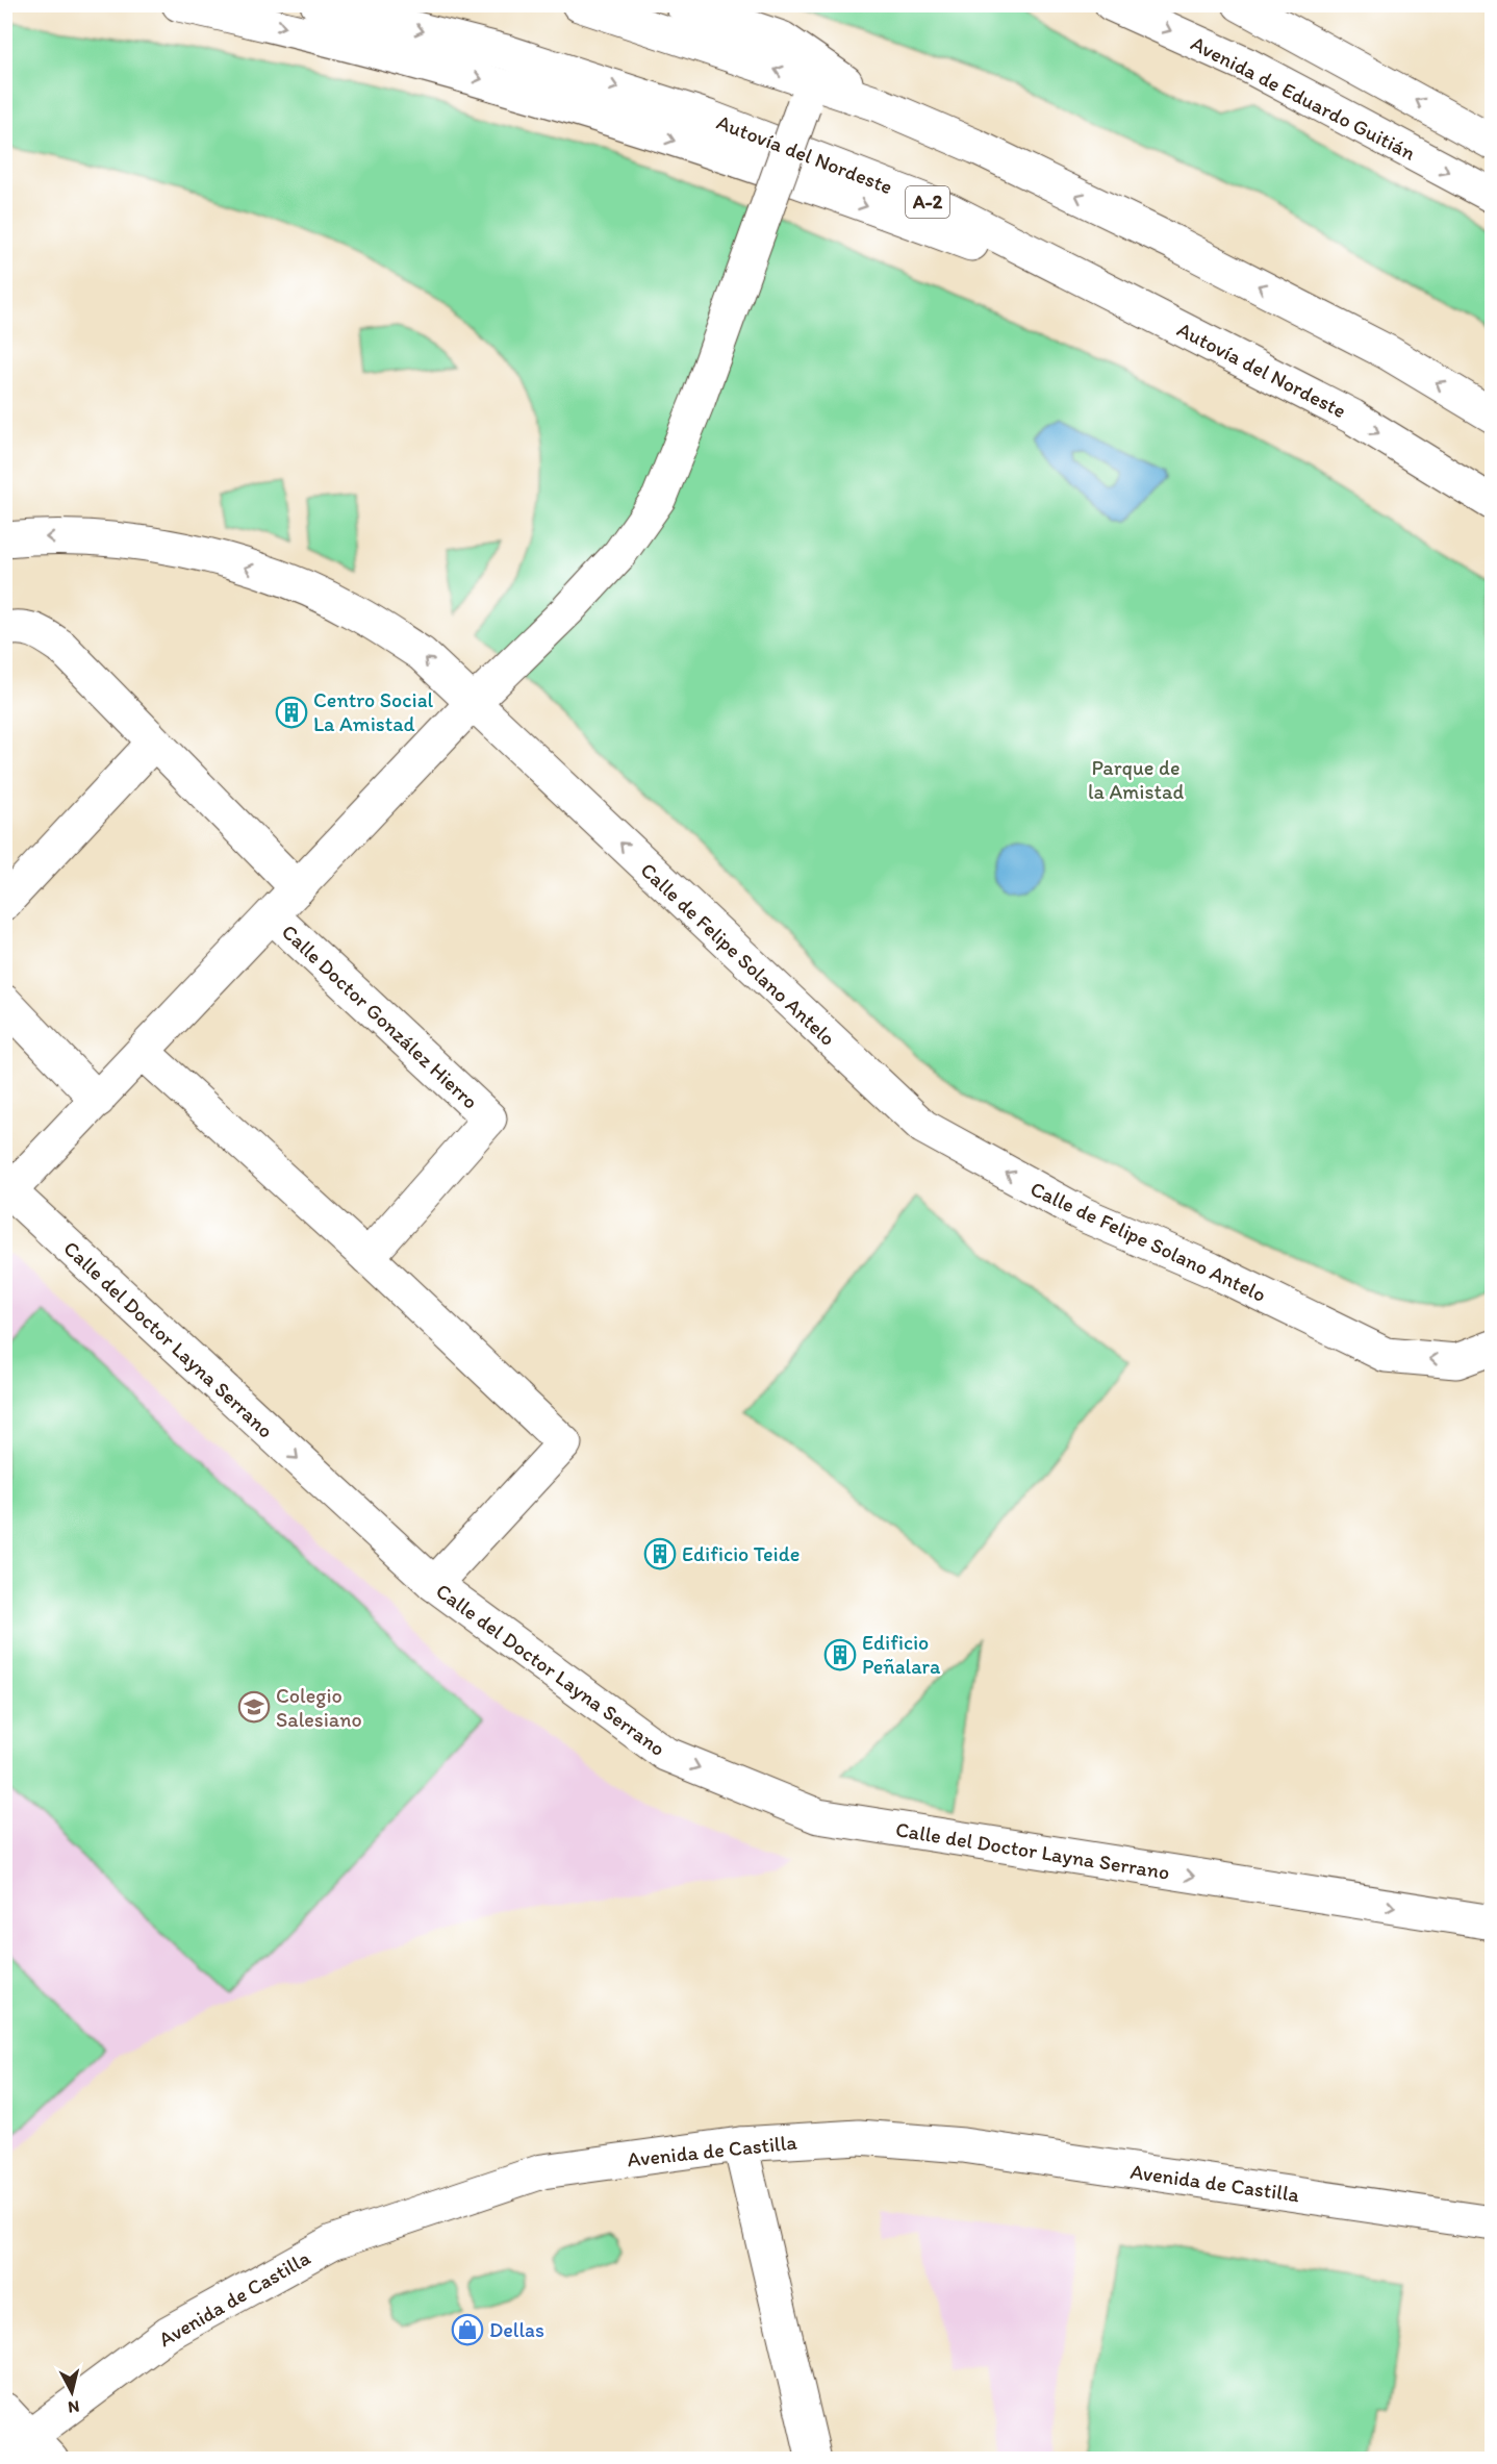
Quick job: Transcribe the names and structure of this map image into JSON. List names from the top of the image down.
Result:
{
  "streets": {
    "main road": [
      "Avenida de Eduardo Guitián",
      "Autovía del Nordeste",
      "A-2",
      "Calle de Felipe Solano Antelo",
      "Calle Doctor González Hierro",
      "Calle del Doctor Layna Serrano",
      "Avenida de Castilla"
    ]
  },
  "crossings": [
    ["Calle de Felipe Solano Antelo", "Calle Doctor González Hierro"],
    ["Calle Doctor González Hierro", "Calle del Doctor Layna Serrano"]
  ],
  "one_way": ["Calle de Felipe Solano Antelo", "Calle del Doctor Layna Serrano"],
  "parks": ["Parque de la Amistad"],
  "places": {
    "building": ["Centro Social La Amistad", "Edificio Teide", "Edificio Peñalara"],
    "school or university": ["Colegio Salesiano"],
    "shop": ["Dellas"]
  },
  "north": "bottom"
}
